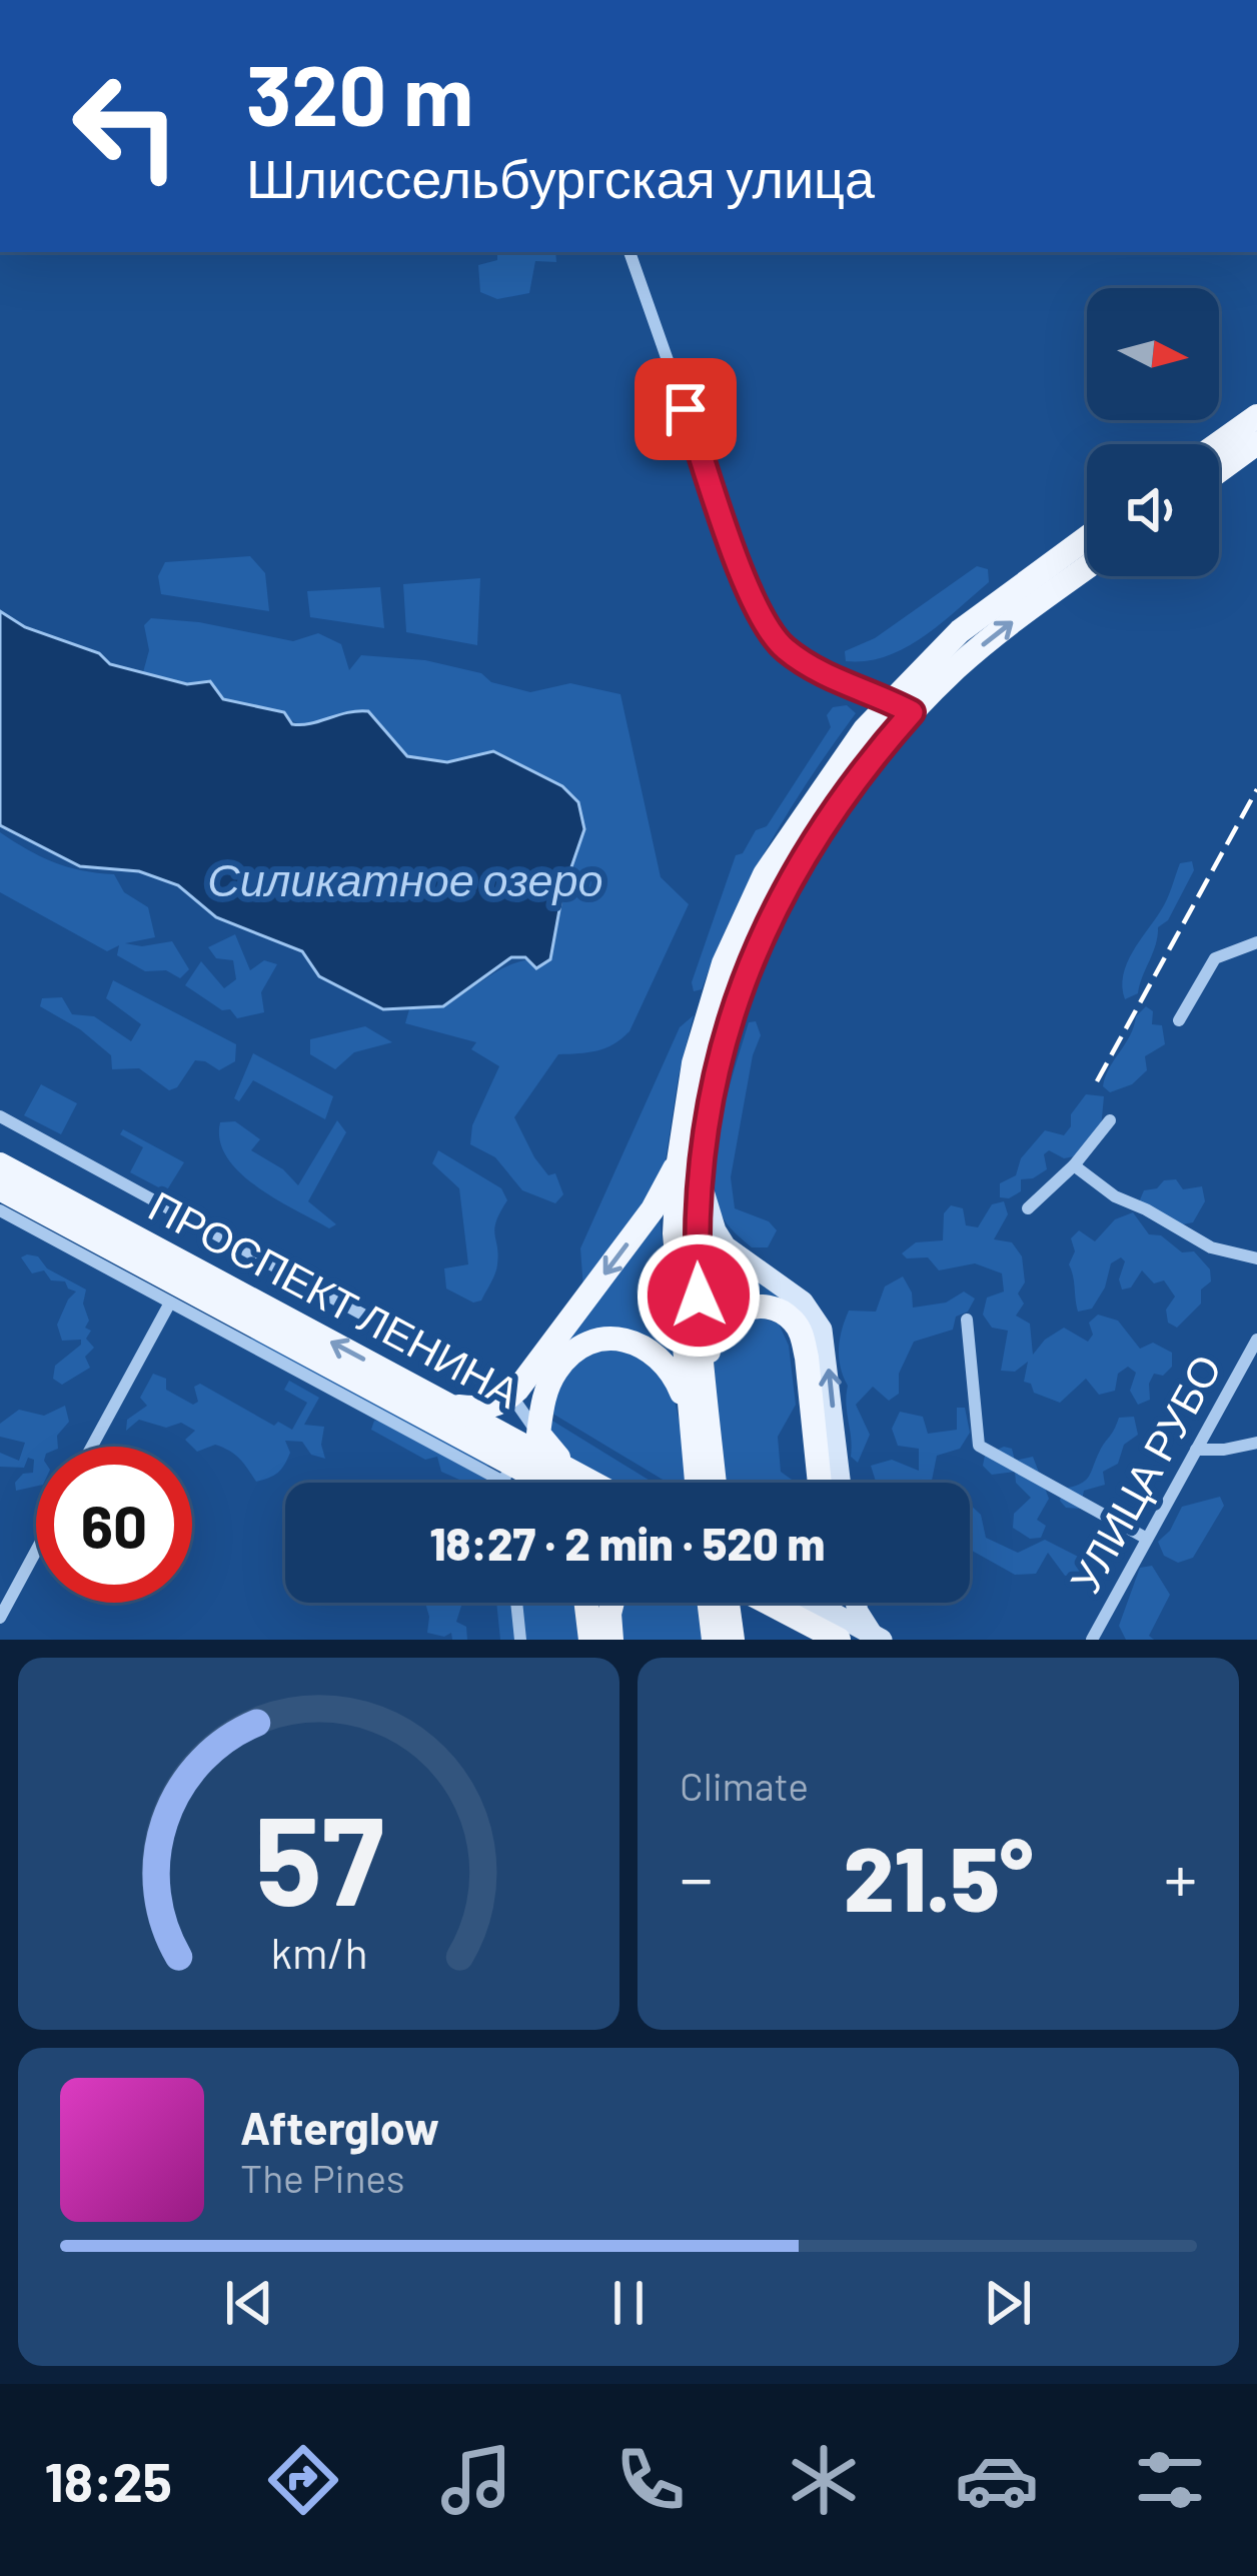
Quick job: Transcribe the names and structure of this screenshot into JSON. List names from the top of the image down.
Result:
{
  "streets": {
    "main road": ["ПРОСПЕКТ ЛЕНИНА"],
    "street": ["УЛИЦА РУБО"]
  },
  "water": ["Силикатное озеро"],
  "north": "right",
  "page": {
    "turn": ["320 m", "Шлиссельбургская улица"],
    "limit": "60",
    "trip": "18:27 · 2 min · 520 m",
    "tile": "Climate",
    "heat": ["−", "21.5°", "+"],
    "song": ["Afterglow", "The Pines"],
    "tabs": "18:25",
    "gauge": ["57", "km/h"]
  }
}
